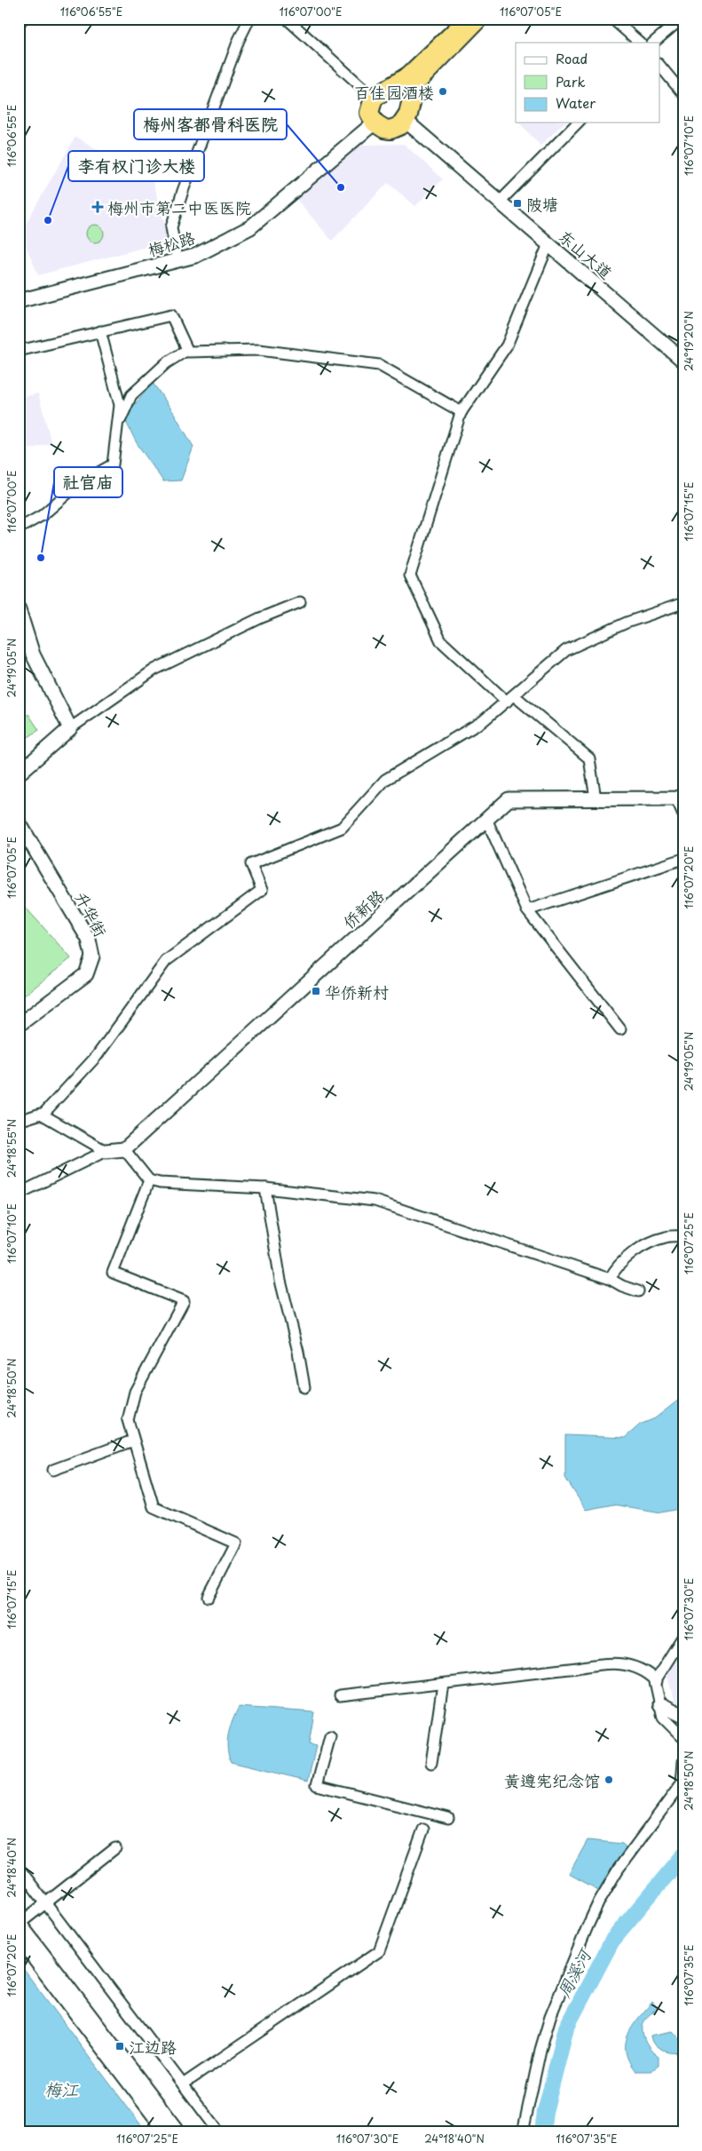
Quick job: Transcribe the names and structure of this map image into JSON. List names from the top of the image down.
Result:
{
  "streets": {
    "main road": [
      "梅松路",
      "东山大道",
      "侨新路",
      "升华街"
    ]
  },
  "crossings": [
    ["梅松路", "东山大道"]
  ],
  "water": ["周溪河", "梅江"],
  "places": {
    "other": [
      "百佳园酒楼",
      "梅州客都骨科医院",
      "李有权门诊大楼",
      "社官庙",
      "黄遵宪纪念馆"
    ],
    "transit": ["陂塘", "华侨新村", "江边路"],
    "health": ["梅州市第二中医医院"]
  },
  "legend": ["Road", "Park", "Water"],
  "coordinates": [
    "116°06'55\"E",
    "116°07'00\"E",
    "116°07'05\"E",
    "116°07'10\"E",
    "24°19'20\"N",
    "116°07'15\"E",
    "24°19'05\"N",
    "116°07'20\"E",
    "24°18'55\"N",
    "116°07'25\"E",
    "24°18'50\"N",
    "116°07'30\"E",
    "24°18'40\"N",
    "116°07'35\"E"
  ]
}
